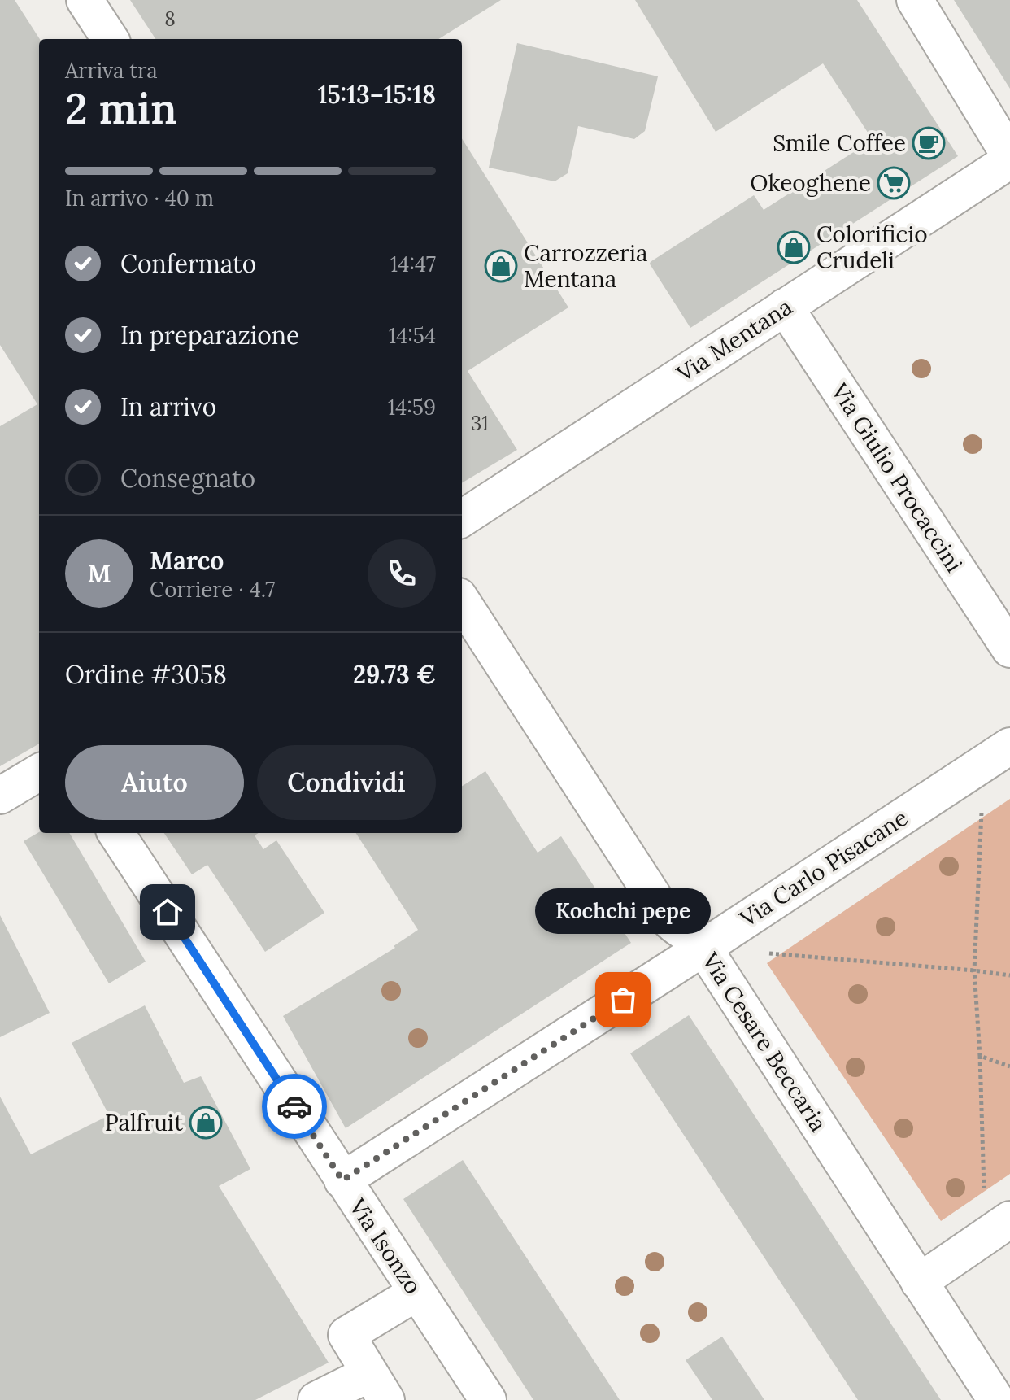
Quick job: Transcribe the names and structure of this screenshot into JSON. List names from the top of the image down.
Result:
{
  "streets": {
    "street": [
      "Via Mentana",
      "Via Giulio Procaccini",
      "Via Carlo Pisacane",
      "Via Cesare Beccaria",
      "Via Isonzo"
    ]
  },
  "crossings": [
    ["Via Mentana", "Via Giulio Procaccini"],
    ["Via Carlo Pisacane", "Via Cesare Beccaria"],
    ["Via Carlo Pisacane", "Via Isonzo"]
  ],
  "places": {
    "cafe": ["Smile Coffee"],
    "supermarket": ["Okeoghene"],
    "shop": ["Colorificio Crudeli", "Carrozzeria Mentana", "Palfruit"],
    "other": ["Kochchi pepe"]
  },
  "house_numbers": ["8", "31"],
  "page": {
    "heading": ["2 min", "Arriva tra", "15:13–15:18"],
    "panel": [
      "Marco",
      "Corriere · 4.7",
      "Ordine #3058",
      "29.73 €"
    ],
    "bar": "In arrivo · 40 m",
    "list": [
      ["Confermato", "14:47"],
      ["In preparazione", "14:54"],
      ["In arrivo", "14:59"],
      "Consegnato"
    ],
    "round": "M",
    "buttons": ["Aiuto", "Condividi"],
    "bubble": "Kochchi pepe"
  }
}
